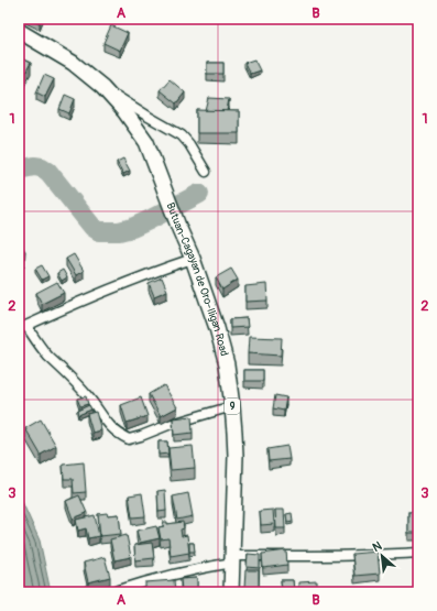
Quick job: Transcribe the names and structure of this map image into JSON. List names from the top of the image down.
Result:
{
  "streets": {
    "highway": ["Butuan-Cagayan de Oro-Iligan Road", "9"]
  },
  "north": "top left",
  "grid": {
    "columns": ["A", "B"],
    "rows": ["1", "2", "3"]
  }
}
